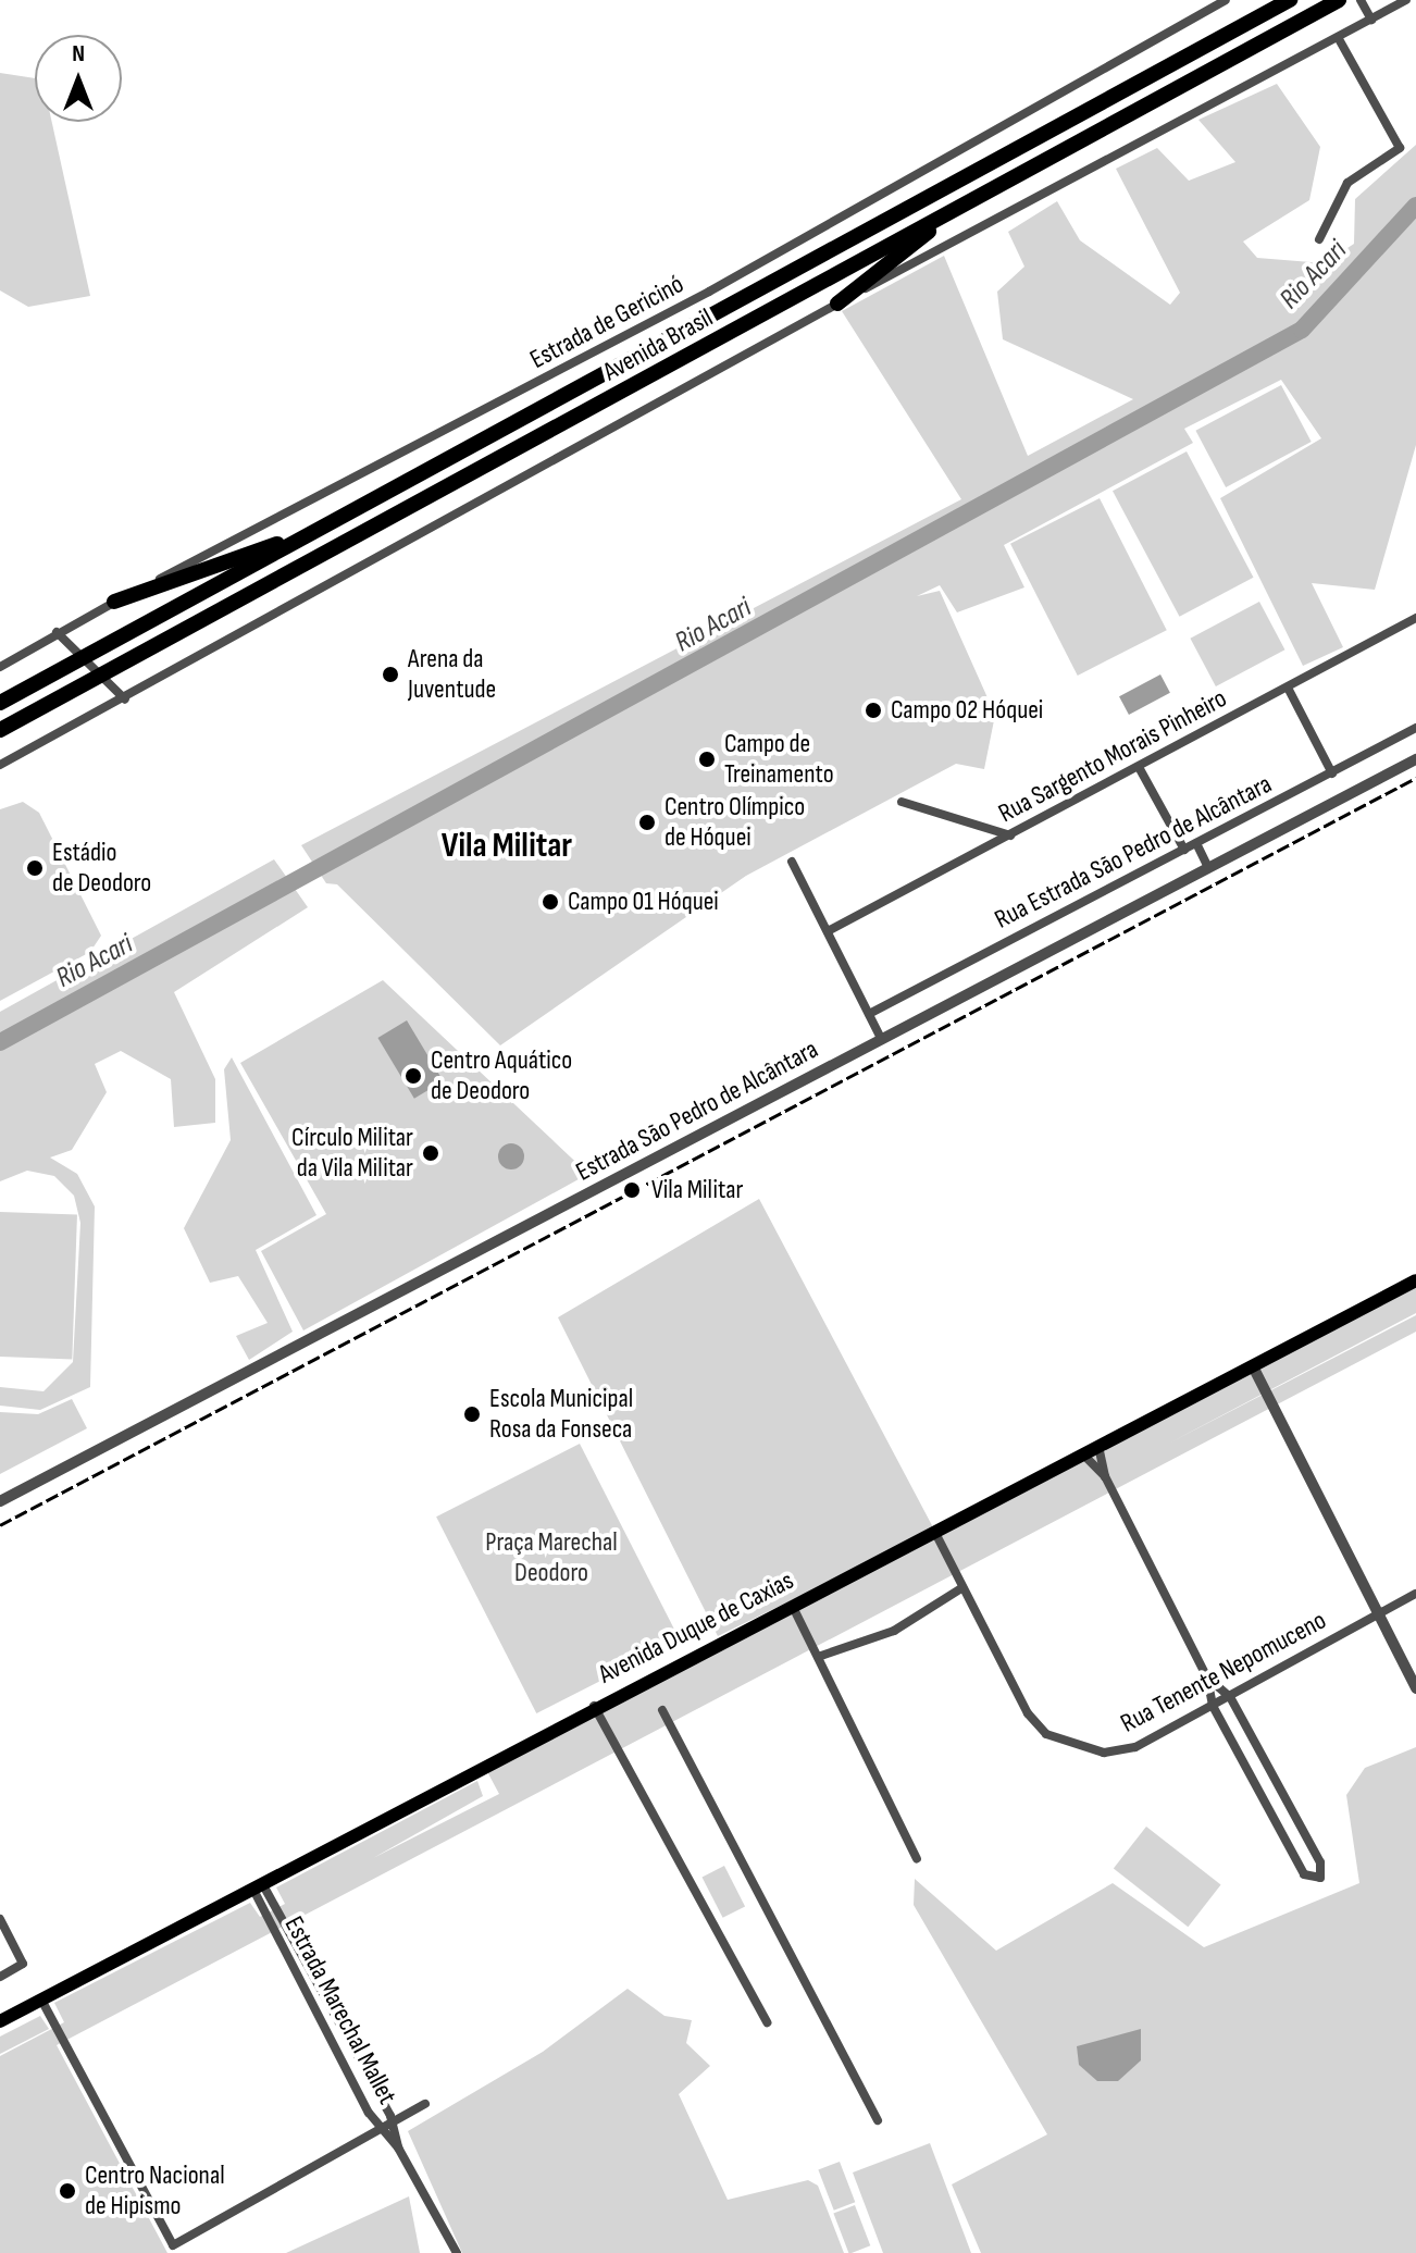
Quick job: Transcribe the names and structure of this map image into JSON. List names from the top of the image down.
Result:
{
  "streets": {
    "highway": ["Avenida Brasil"],
    "main road": ["Avenida Duque de Caxias"],
    "street": [
      "Estrada de Gericinó",
      "Rua Sargento Morais Pinheiro",
      "Rua Estrada São Pedro de Alcântara",
      "Estrada São Pedro de Alcântara",
      "Rua Tenente Nepomuceno",
      "Estrada Marechal Mallet"
    ]
  },
  "crossings": [
    ["Avenida Duque de Caxias", "Estrada Marechal Mallet"]
  ],
  "districts": ["Vila Militar"],
  "water": ["Rio Acari"],
  "parks": ["Praça Marechal Deodoro"],
  "places": [
    "Arena da Juventude",
    "Campo 02 Hóquei",
    "Campo de Treinamento",
    "Centro Olímpico de Hóquei",
    "Estádio de Deodoro",
    "Campo 01 Hóquei",
    "Centro Aquático de Deodoro",
    "Círculo Militar da Vila Militar",
    "Vila Militar",
    "Escola Municipal Rosa da Fonseca",
    "Centro Nacional de Hipismo"
  ],
  "north": "top"
}
